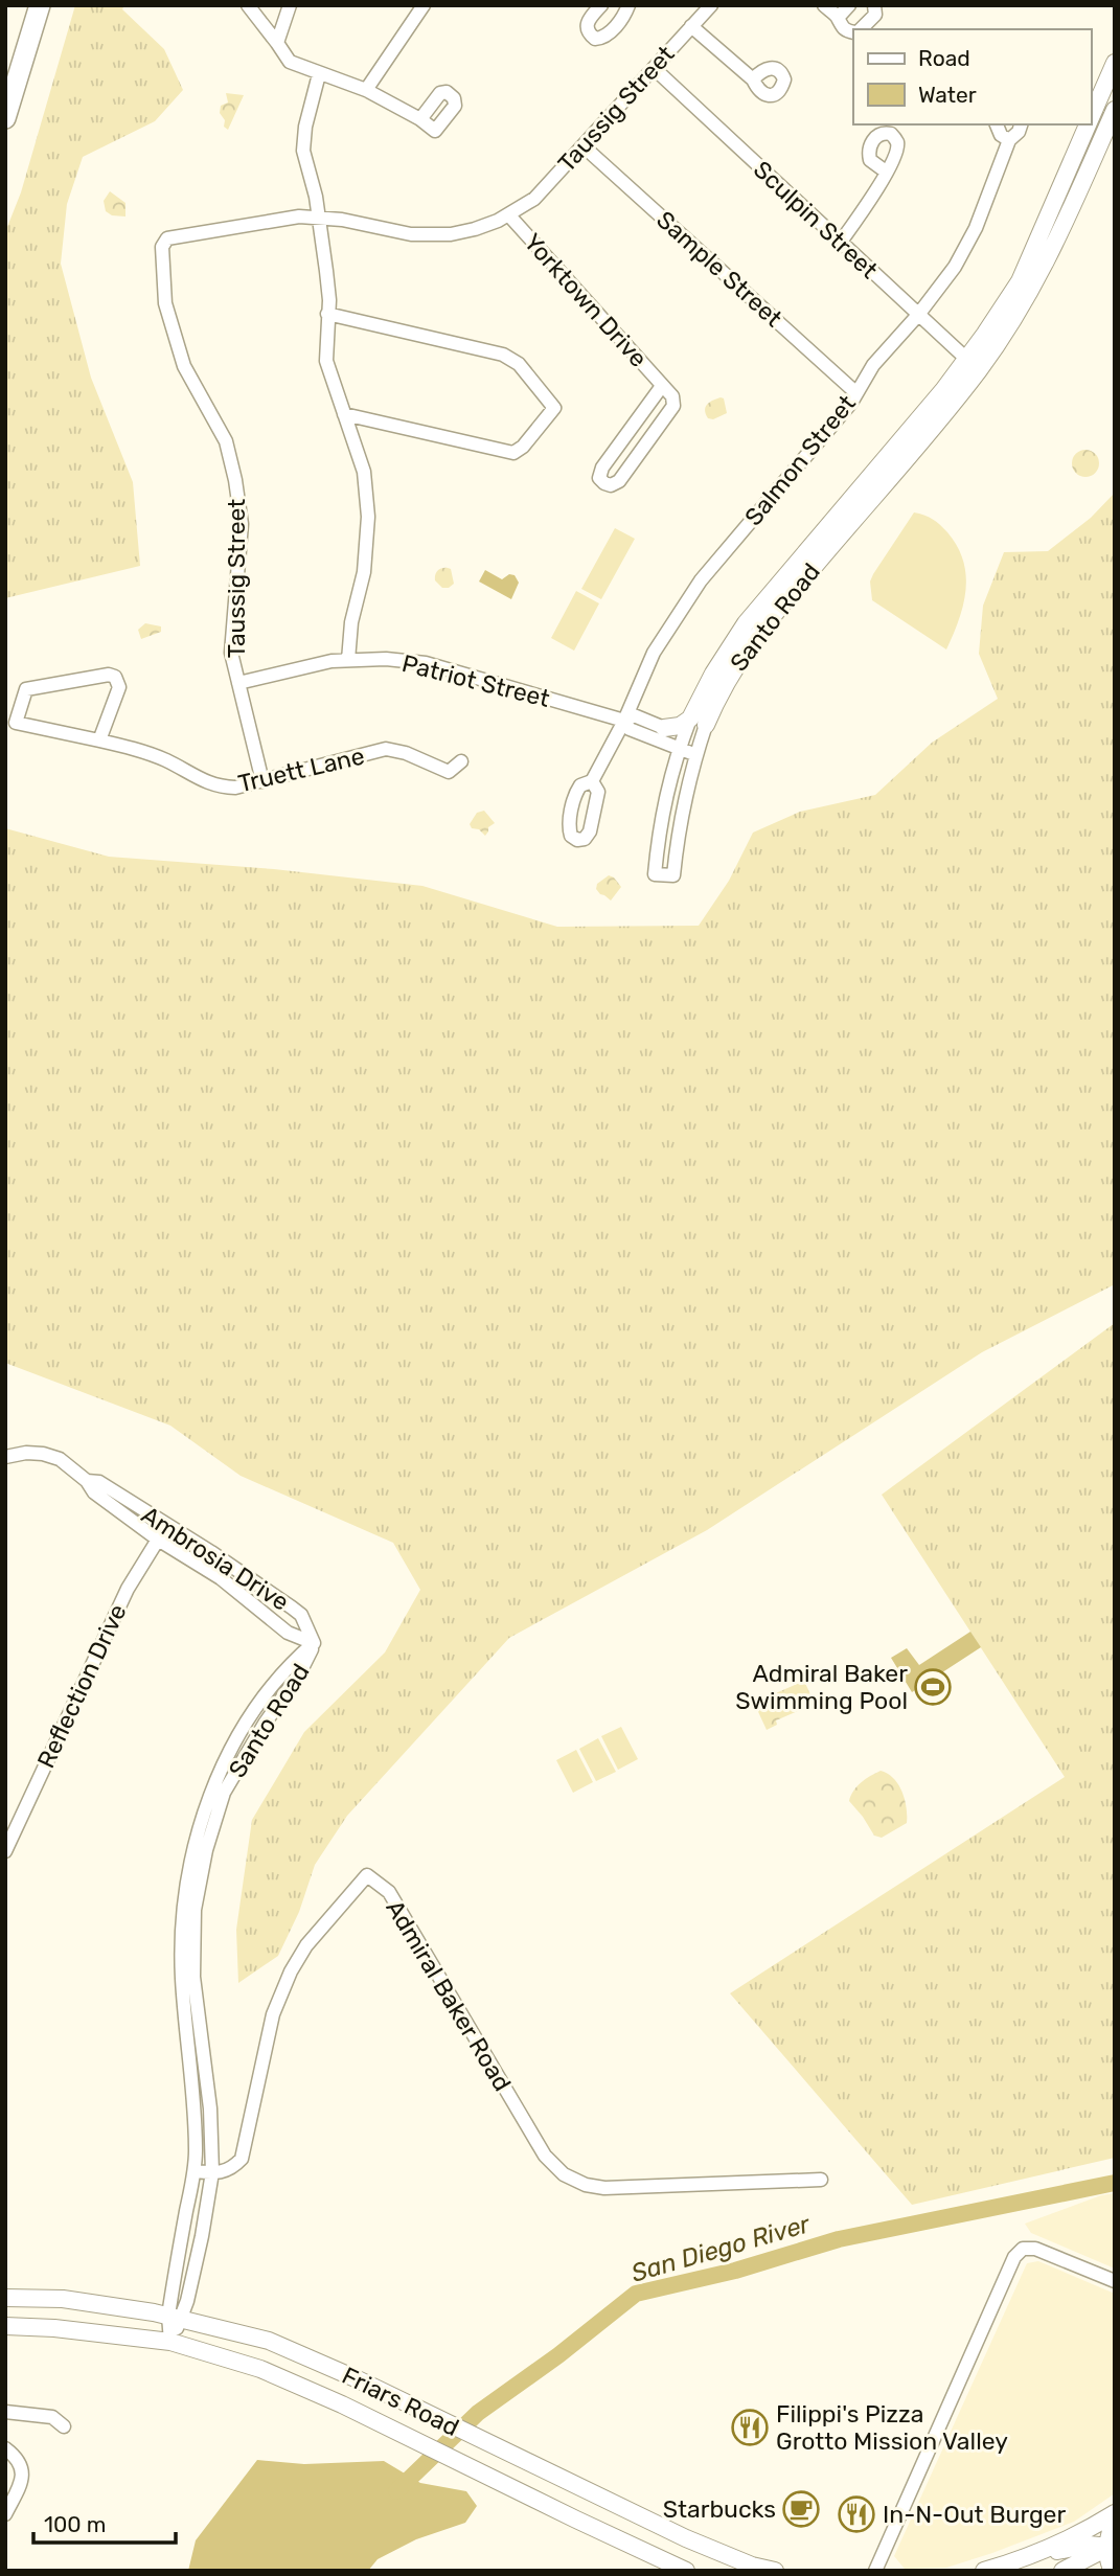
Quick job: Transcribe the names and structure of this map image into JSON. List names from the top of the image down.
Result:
{
  "streets": {
    "main road": ["Santo Road", "Friars Road"],
    "street": [
      "Taussig Street",
      "Sculpin Street",
      "Sample Street",
      "Yorktown Drive",
      "Salmon Street",
      "Patriot Street",
      "Truett Lane",
      "Ambrosia Drive",
      "Reflection Drive",
      "Admiral Baker Road"
    ]
  },
  "crossings": [
    ["Taussig Street", "Sculpin Street"],
    ["Taussig Street", "Sample Street"],
    ["Taussig Street", "Yorktown Drive"],
    ["Taussig Street", "Patriot Street"],
    ["Taussig Street", "Truett Lane"],
    ["Sculpin Street", "Salmon Street"],
    ["Sculpin Street", "Santo Road"],
    ["Sample Street", "Salmon Street"],
    ["Salmon Street", "Patriot Street"],
    ["Santo Road", "Patriot Street"],
    ["Santo Road", "Ambrosia Drive"],
    ["Santo Road", "Admiral Baker Road"],
    ["Santo Road", "Friars Road"],
    ["Ambrosia Drive", "Reflection Drive"]
  ],
  "water": ["San Diego River"],
  "places": {
    "sports": ["Admiral Baker Swimming Pool"],
    "restaurant": ["Filippi's Pizza Grotto Mission Valley", "In-N-Out Burger"],
    "cafe": ["Starbucks"]
  },
  "legend": ["Road", "Water"],
  "scale_bar": "100 m"
}
